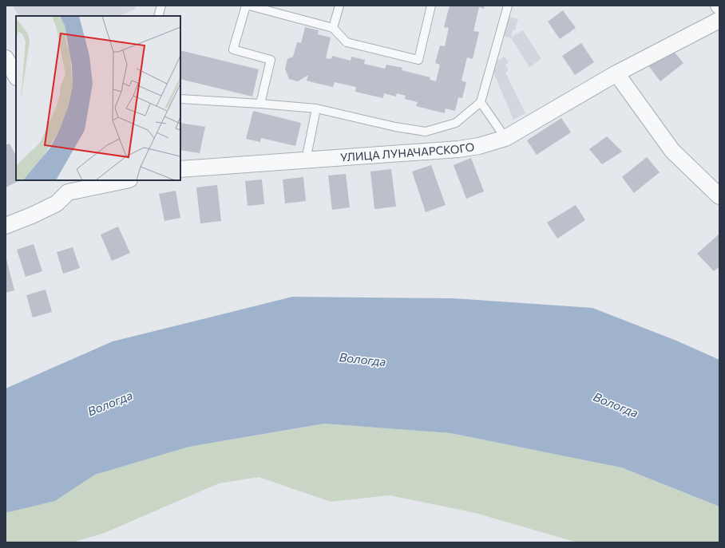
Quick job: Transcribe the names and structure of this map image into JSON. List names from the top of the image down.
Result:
{
  "streets": {
    "street": ["УЛИЦА ЛУНАЧАРСКОГО"]
  },
  "water": ["Вологда"]
}
